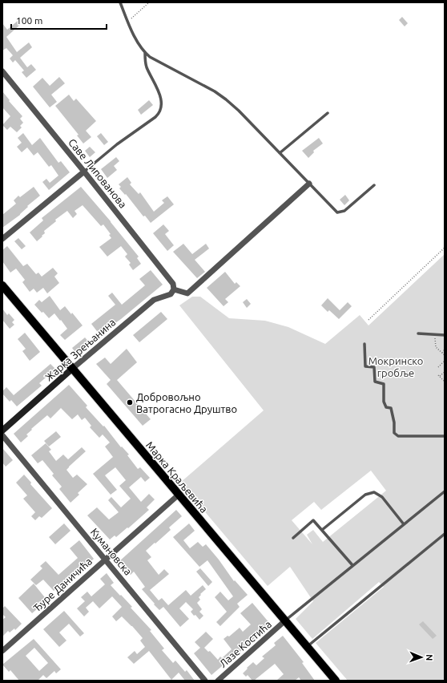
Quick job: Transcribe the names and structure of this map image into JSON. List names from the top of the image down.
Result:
{
  "streets": {
    "main road": ["Марка Краљевића"],
    "street": [
      "Саве Липованова",
      "Жарка Зрењанина",
      "Кумановска",
      "Ђуре Даничића",
      "Лазе Костића"
    ]
  },
  "crossings": [
    ["Саве Липованова", "Жарка Зрењанина"],
    ["Жарка Зрењанина", "Марка Краљевића"],
    ["Марка Краљевића", "Ђуре Даничића"],
    ["Марка Краљевића", "Лазе Костића"],
    ["Кумановска", "Ђуре Даничића"]
  ],
  "parks": ["Мокринско гробље"],
  "places": ["Добровољно Ватрогасно Друштво"],
  "scale_bar": "100 m",
  "north": "right"
}
